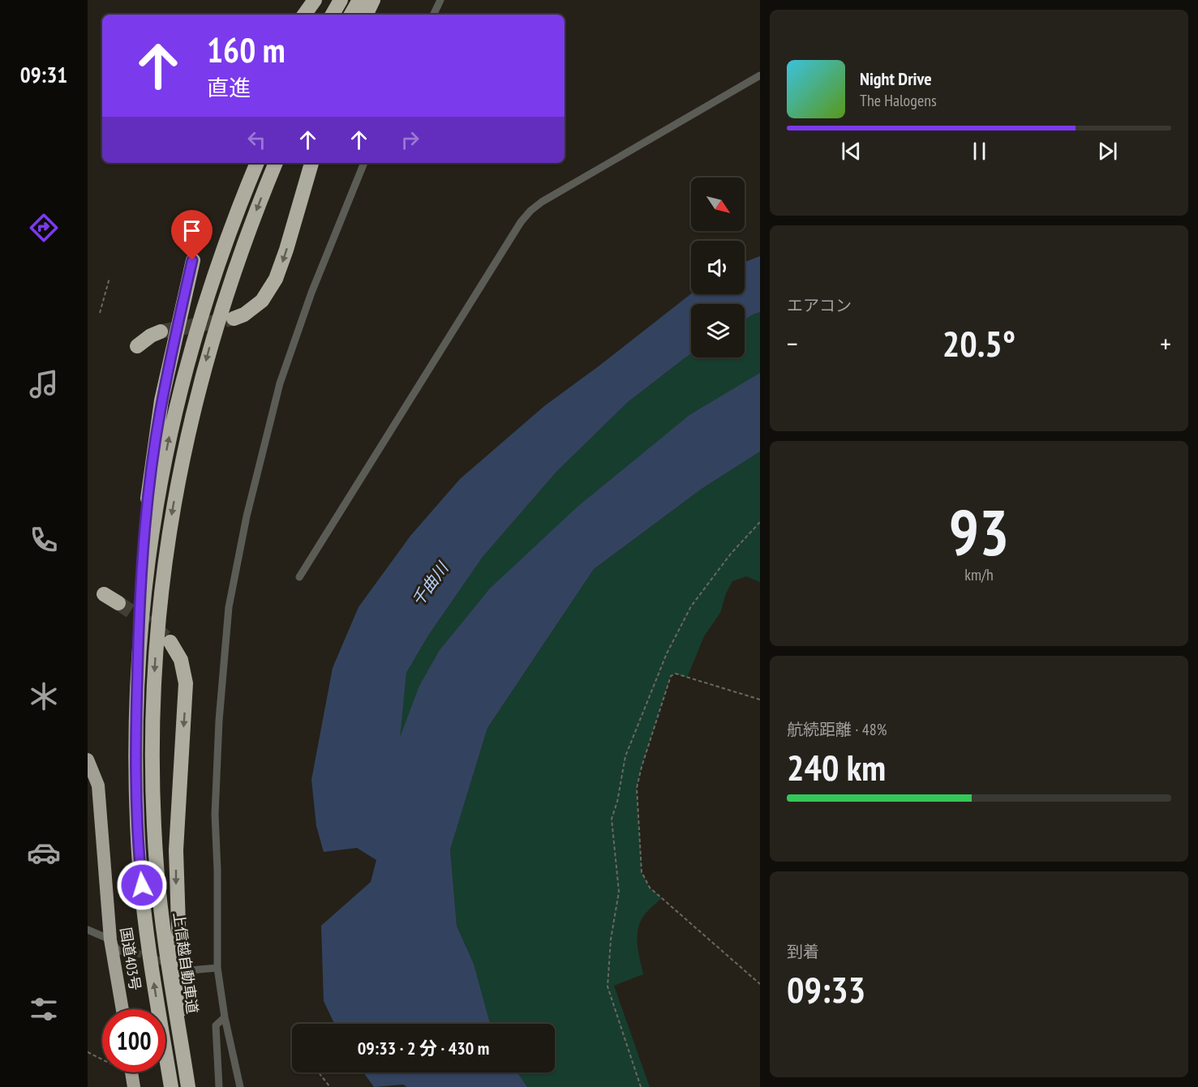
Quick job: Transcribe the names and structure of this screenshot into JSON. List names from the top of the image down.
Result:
{
  "streets": {
    "highway": ["国道403号", "上信越自動車道"]
  },
  "water": ["千曲川"],
  "north": "bottom right",
  "page": {
    "tabs": "09:31",
    "turn": ["160 m", "直進"],
    "song": ["Night Drive", "The Halogens"],
    "tile": [
      "エアコン",
      ["93", "km/h"],
      ["航続距離 · 48%", "240 km"],
      ["到着", "09:33"]
    ],
    "heat": ["−", "20.5°", "+"],
    "limit": "100",
    "trip": "09:33 · 2 分 · 430 m"
  }
}
